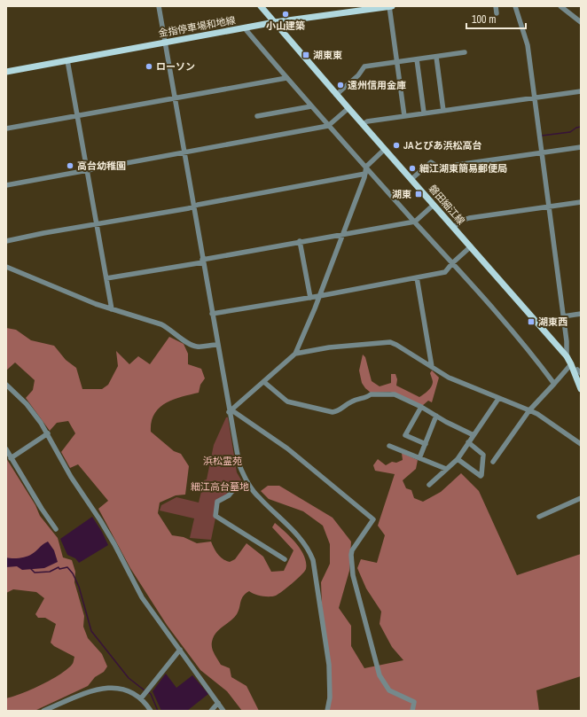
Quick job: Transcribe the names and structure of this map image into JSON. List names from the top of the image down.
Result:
{
  "streets": {
    "main road": ["金指停車場和地線", "磐田細江線"]
  },
  "crossings": [
    ["金指停車場和地線", "磐田細江線"]
  ],
  "parks": ["浜松霊苑", "細江高台墓地"],
  "places": {
    "other": [
      "小山建築",
      "ローソン",
      "遠州信用金庫",
      "JAとぴあ浜松高台",
      "高台幼稚園",
      "細江湖東簡易郵便局"
    ],
    "transit": ["湖東東", "湖東", "湖東西"]
  },
  "scale_bar": "100 m"
}
